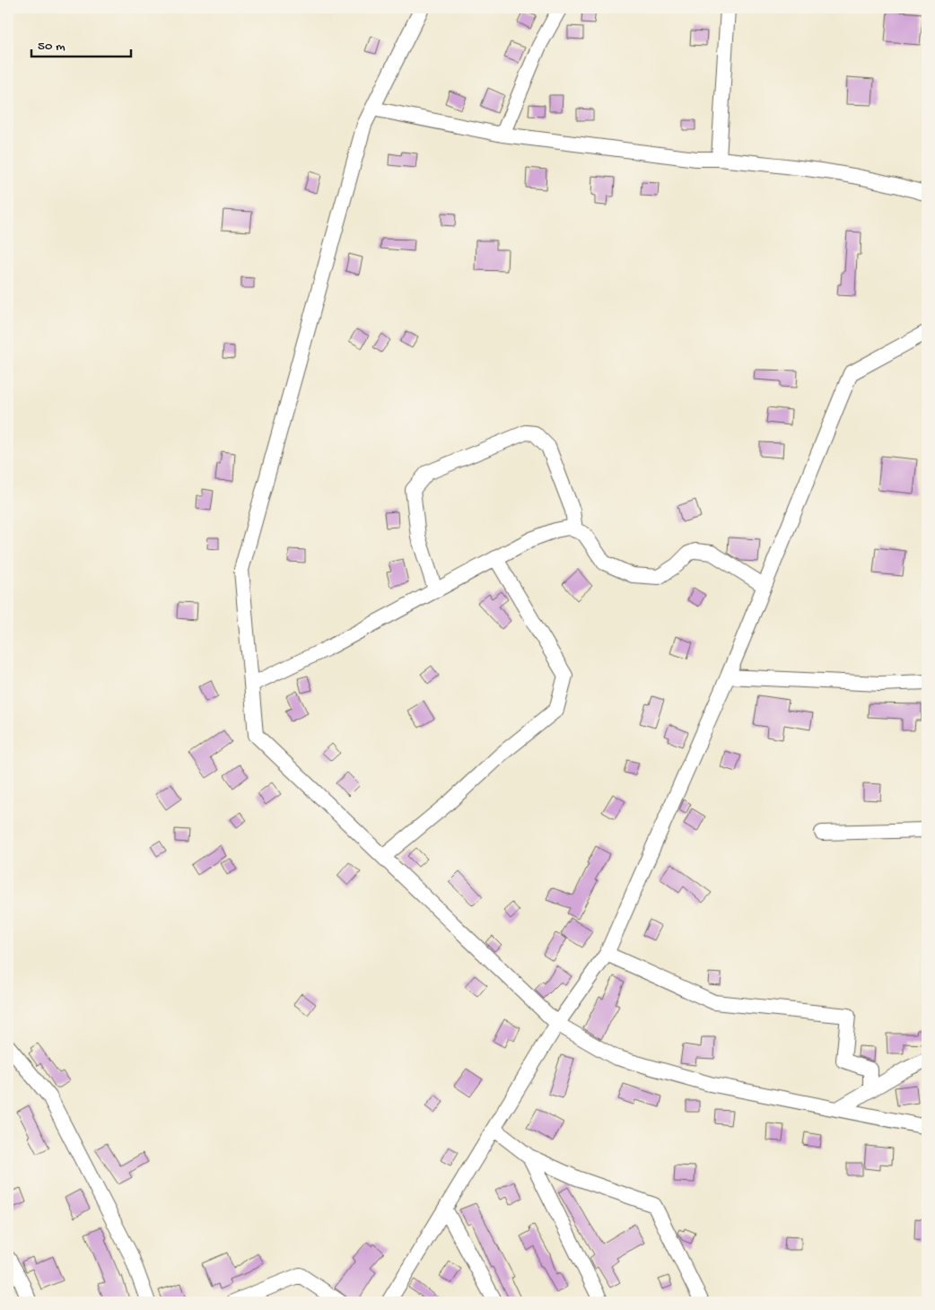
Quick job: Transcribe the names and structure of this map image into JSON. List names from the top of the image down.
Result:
{
  "scale_bar": "50 m"
}
